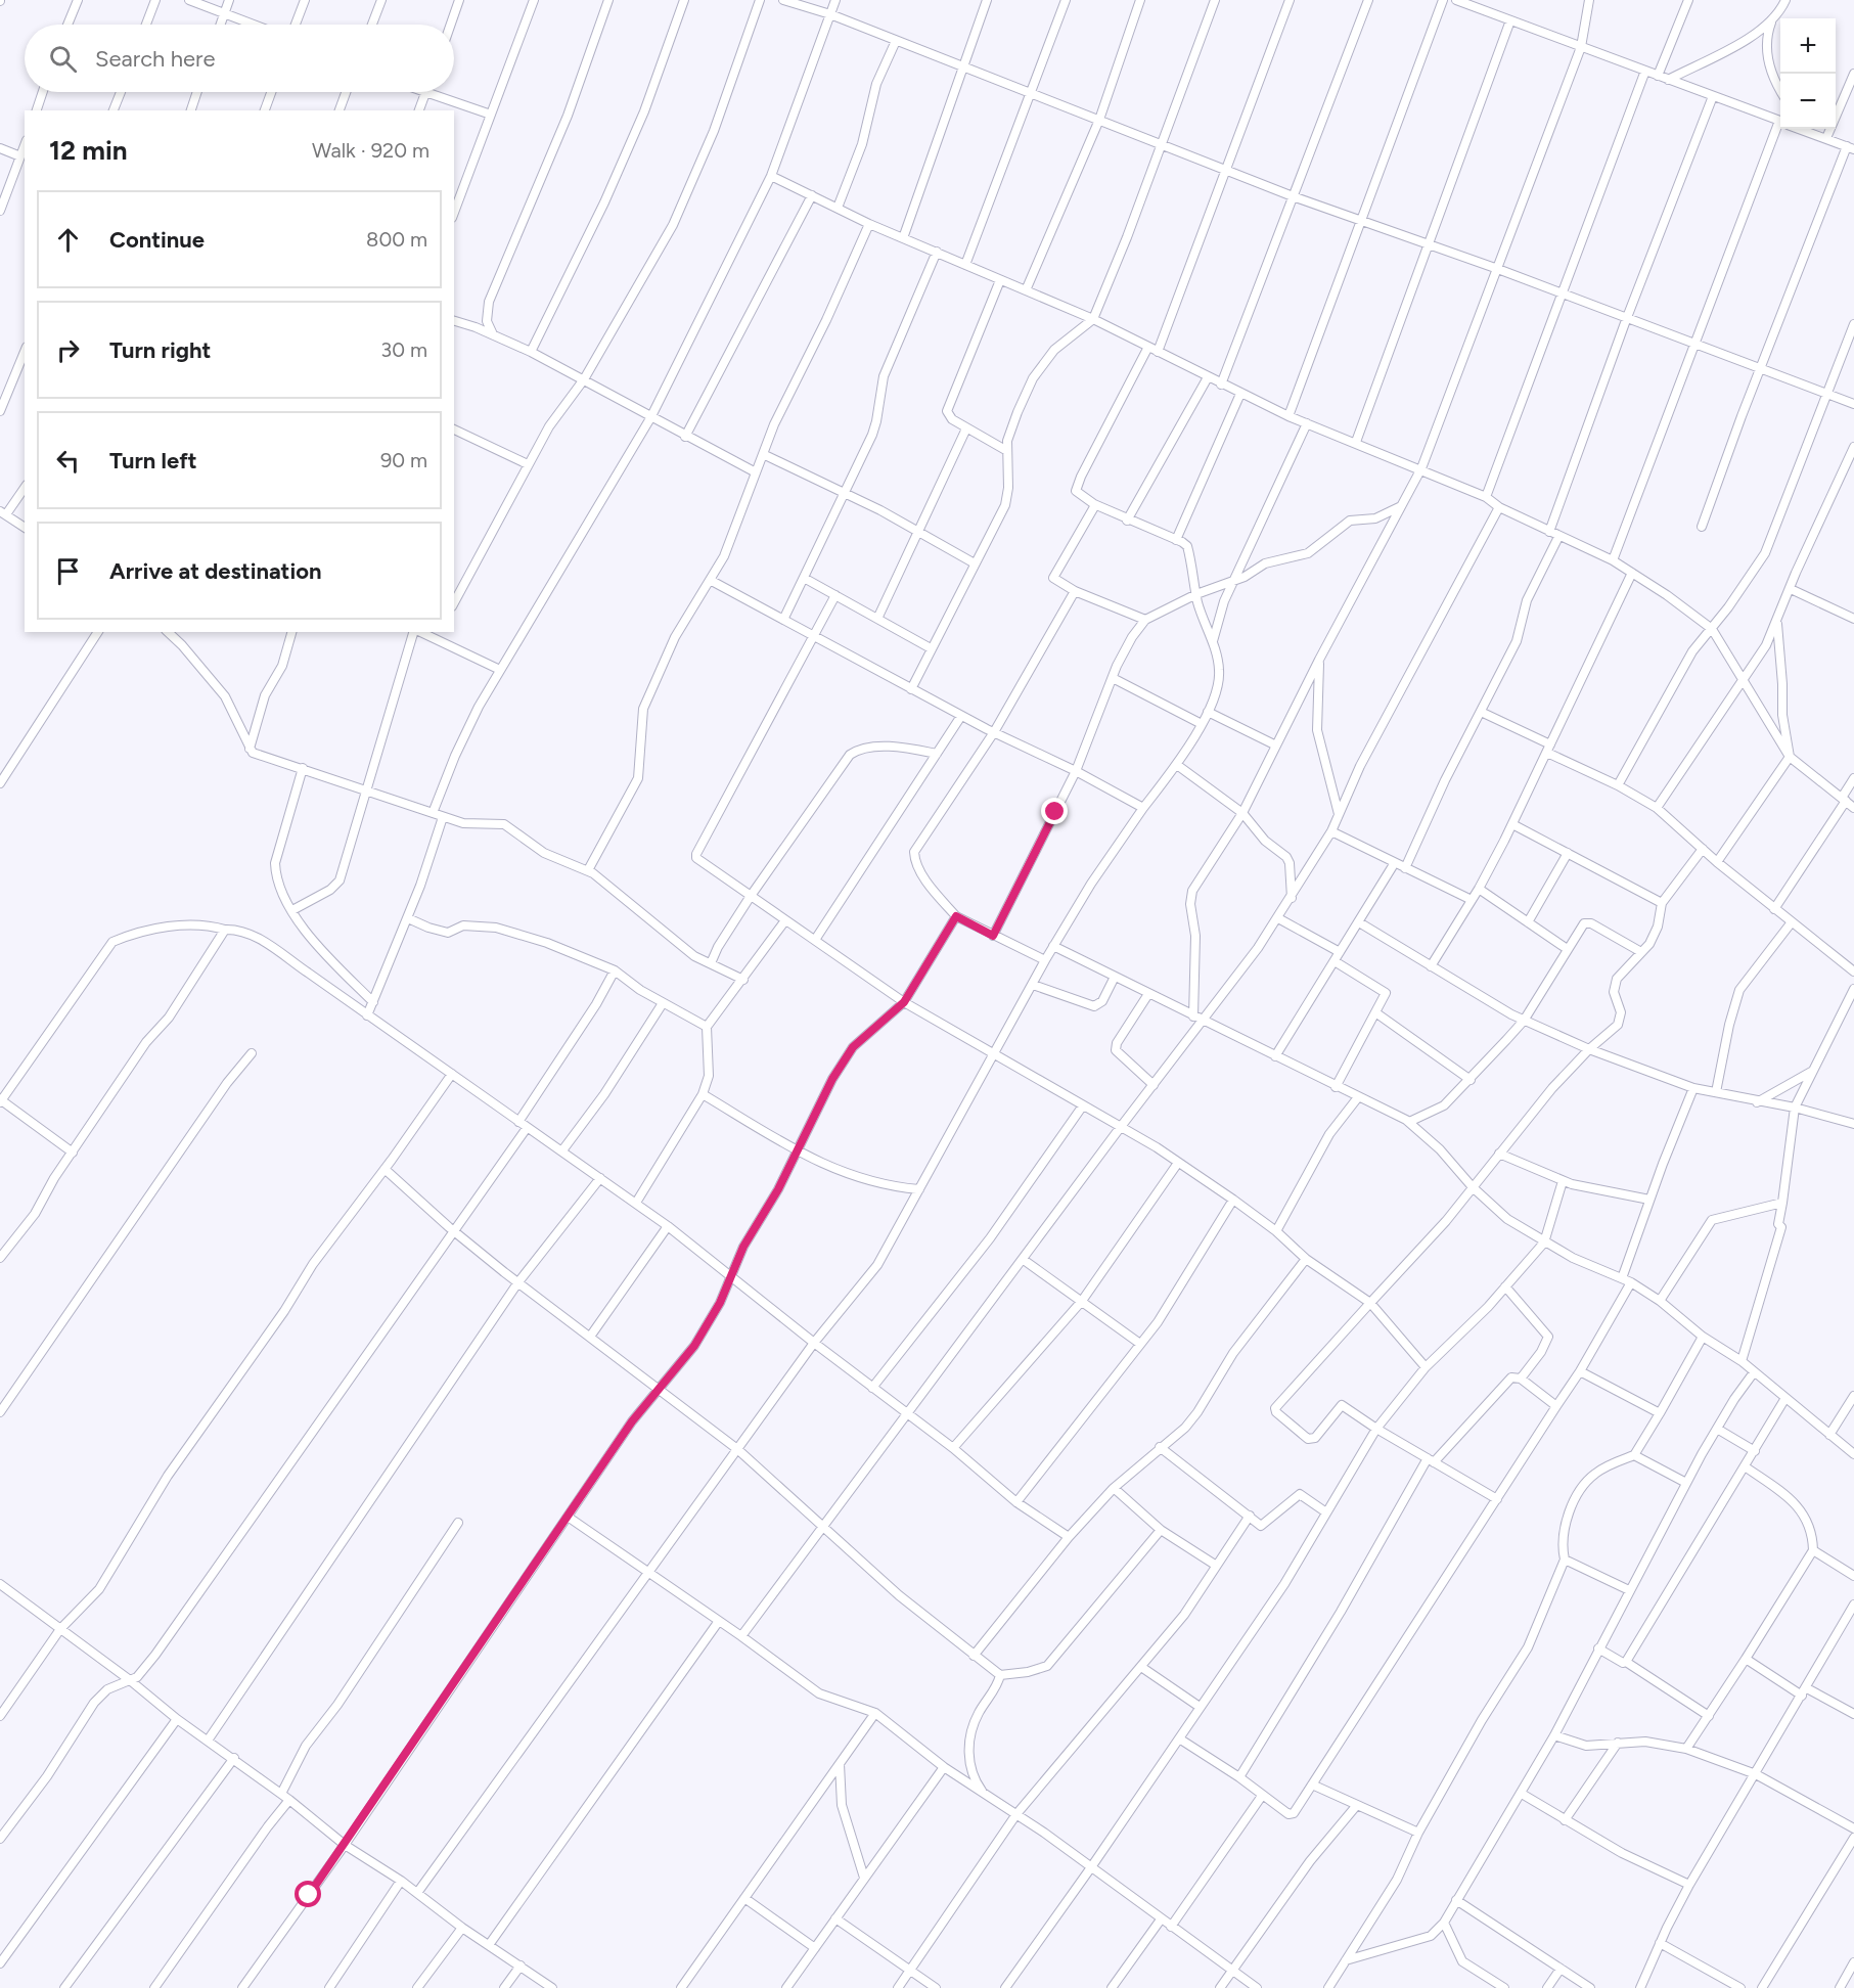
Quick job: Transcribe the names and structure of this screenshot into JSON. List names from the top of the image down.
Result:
{
  "page": {
    "map_buttons": ["+", "−"],
    "search": "Search here",
    "heading": ["12 min", "Walk · 920 m"],
    "list": [
      ["Continue", "800 m"],
      ["Turn right", "30 m"],
      ["Turn left", "90 m"],
      "Arrive at destination"
    ]
  }
}
